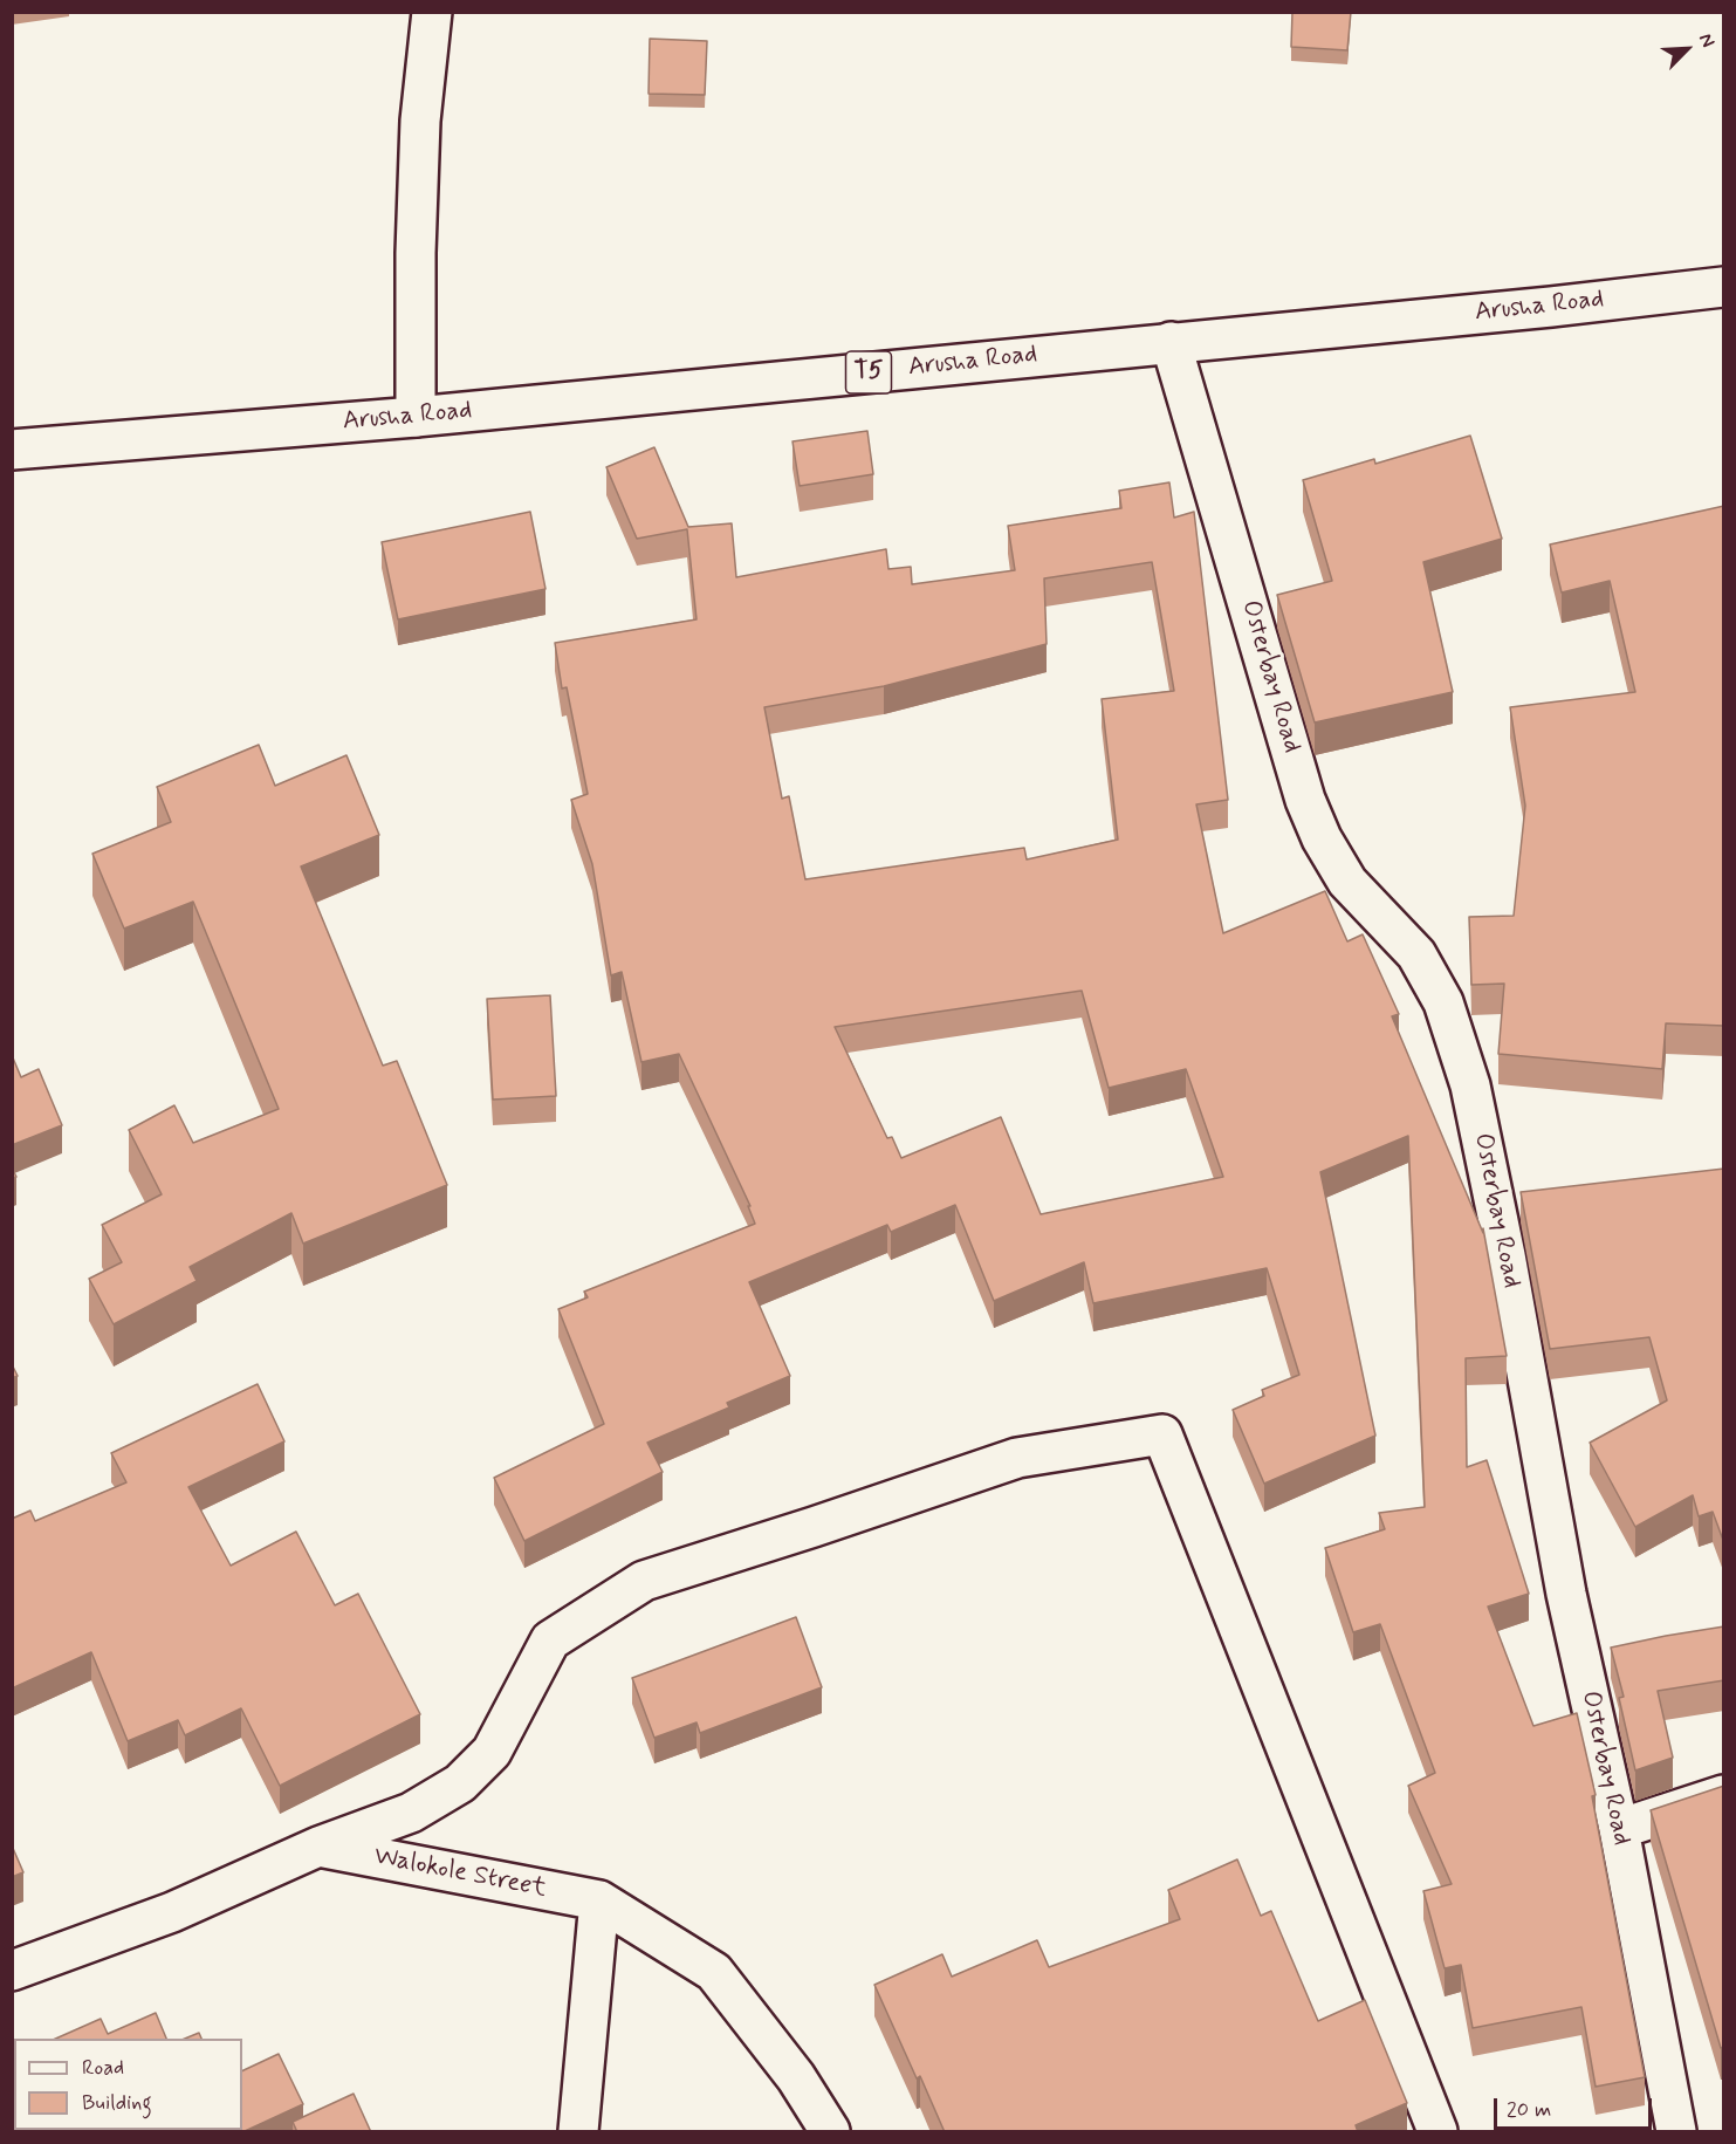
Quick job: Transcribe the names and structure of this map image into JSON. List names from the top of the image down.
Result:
{
  "streets": {
    "main road": [
      "Arusha Road",
      "T5",
      "Osterbay Road",
      "Walokole Street"
    ]
  },
  "crossings": [
    ["Arusha Road", "Osterbay Road"]
  ],
  "legend": ["Road", "Building"],
  "scale_bar": "20 m",
  "north": "top right"
}
